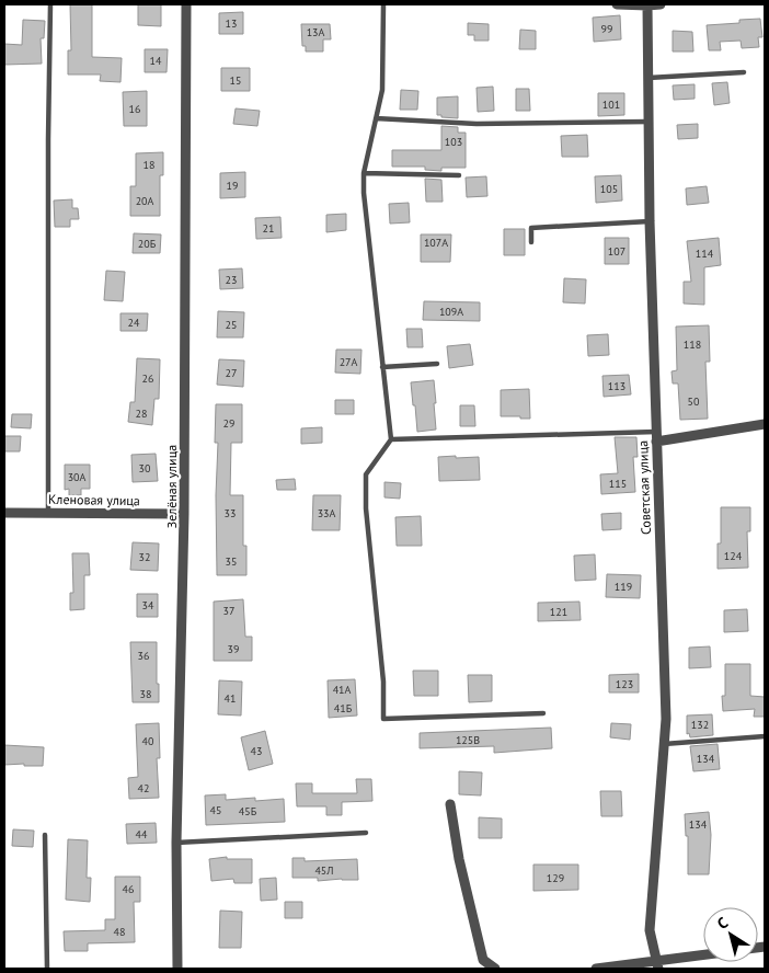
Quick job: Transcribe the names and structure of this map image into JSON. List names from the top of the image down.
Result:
{
  "streets": {
    "street": ["Зелёная улица", "Советская улица", "Кленовая улица"]
  },
  "crossings": [
    ["Зелёная улица", "Кленовая улица"]
  ],
  "house_numbers": [
    "13",
    "99",
    "13А",
    "14",
    "15",
    "101",
    "16",
    "103",
    "18",
    "19",
    "105",
    "20А",
    "21",
    "107А",
    "20Б",
    "107",
    "114",
    "23",
    "109А",
    "24",
    "25",
    "118",
    "27А",
    "27",
    "26",
    "113",
    "50",
    "28",
    "29",
    "30",
    "30А",
    "115",
    "33",
    "33А",
    "124",
    "32",
    "35",
    "119",
    "34",
    "37",
    "121",
    "39",
    "36",
    "123",
    "41А",
    "38",
    "41",
    "41Б",
    "132",
    "125В",
    "40",
    "43",
    "134",
    "42",
    "45",
    "45Б",
    "134",
    "44",
    "45Л",
    "129",
    "46",
    "48"
  ],
  "north": "top left"
}
